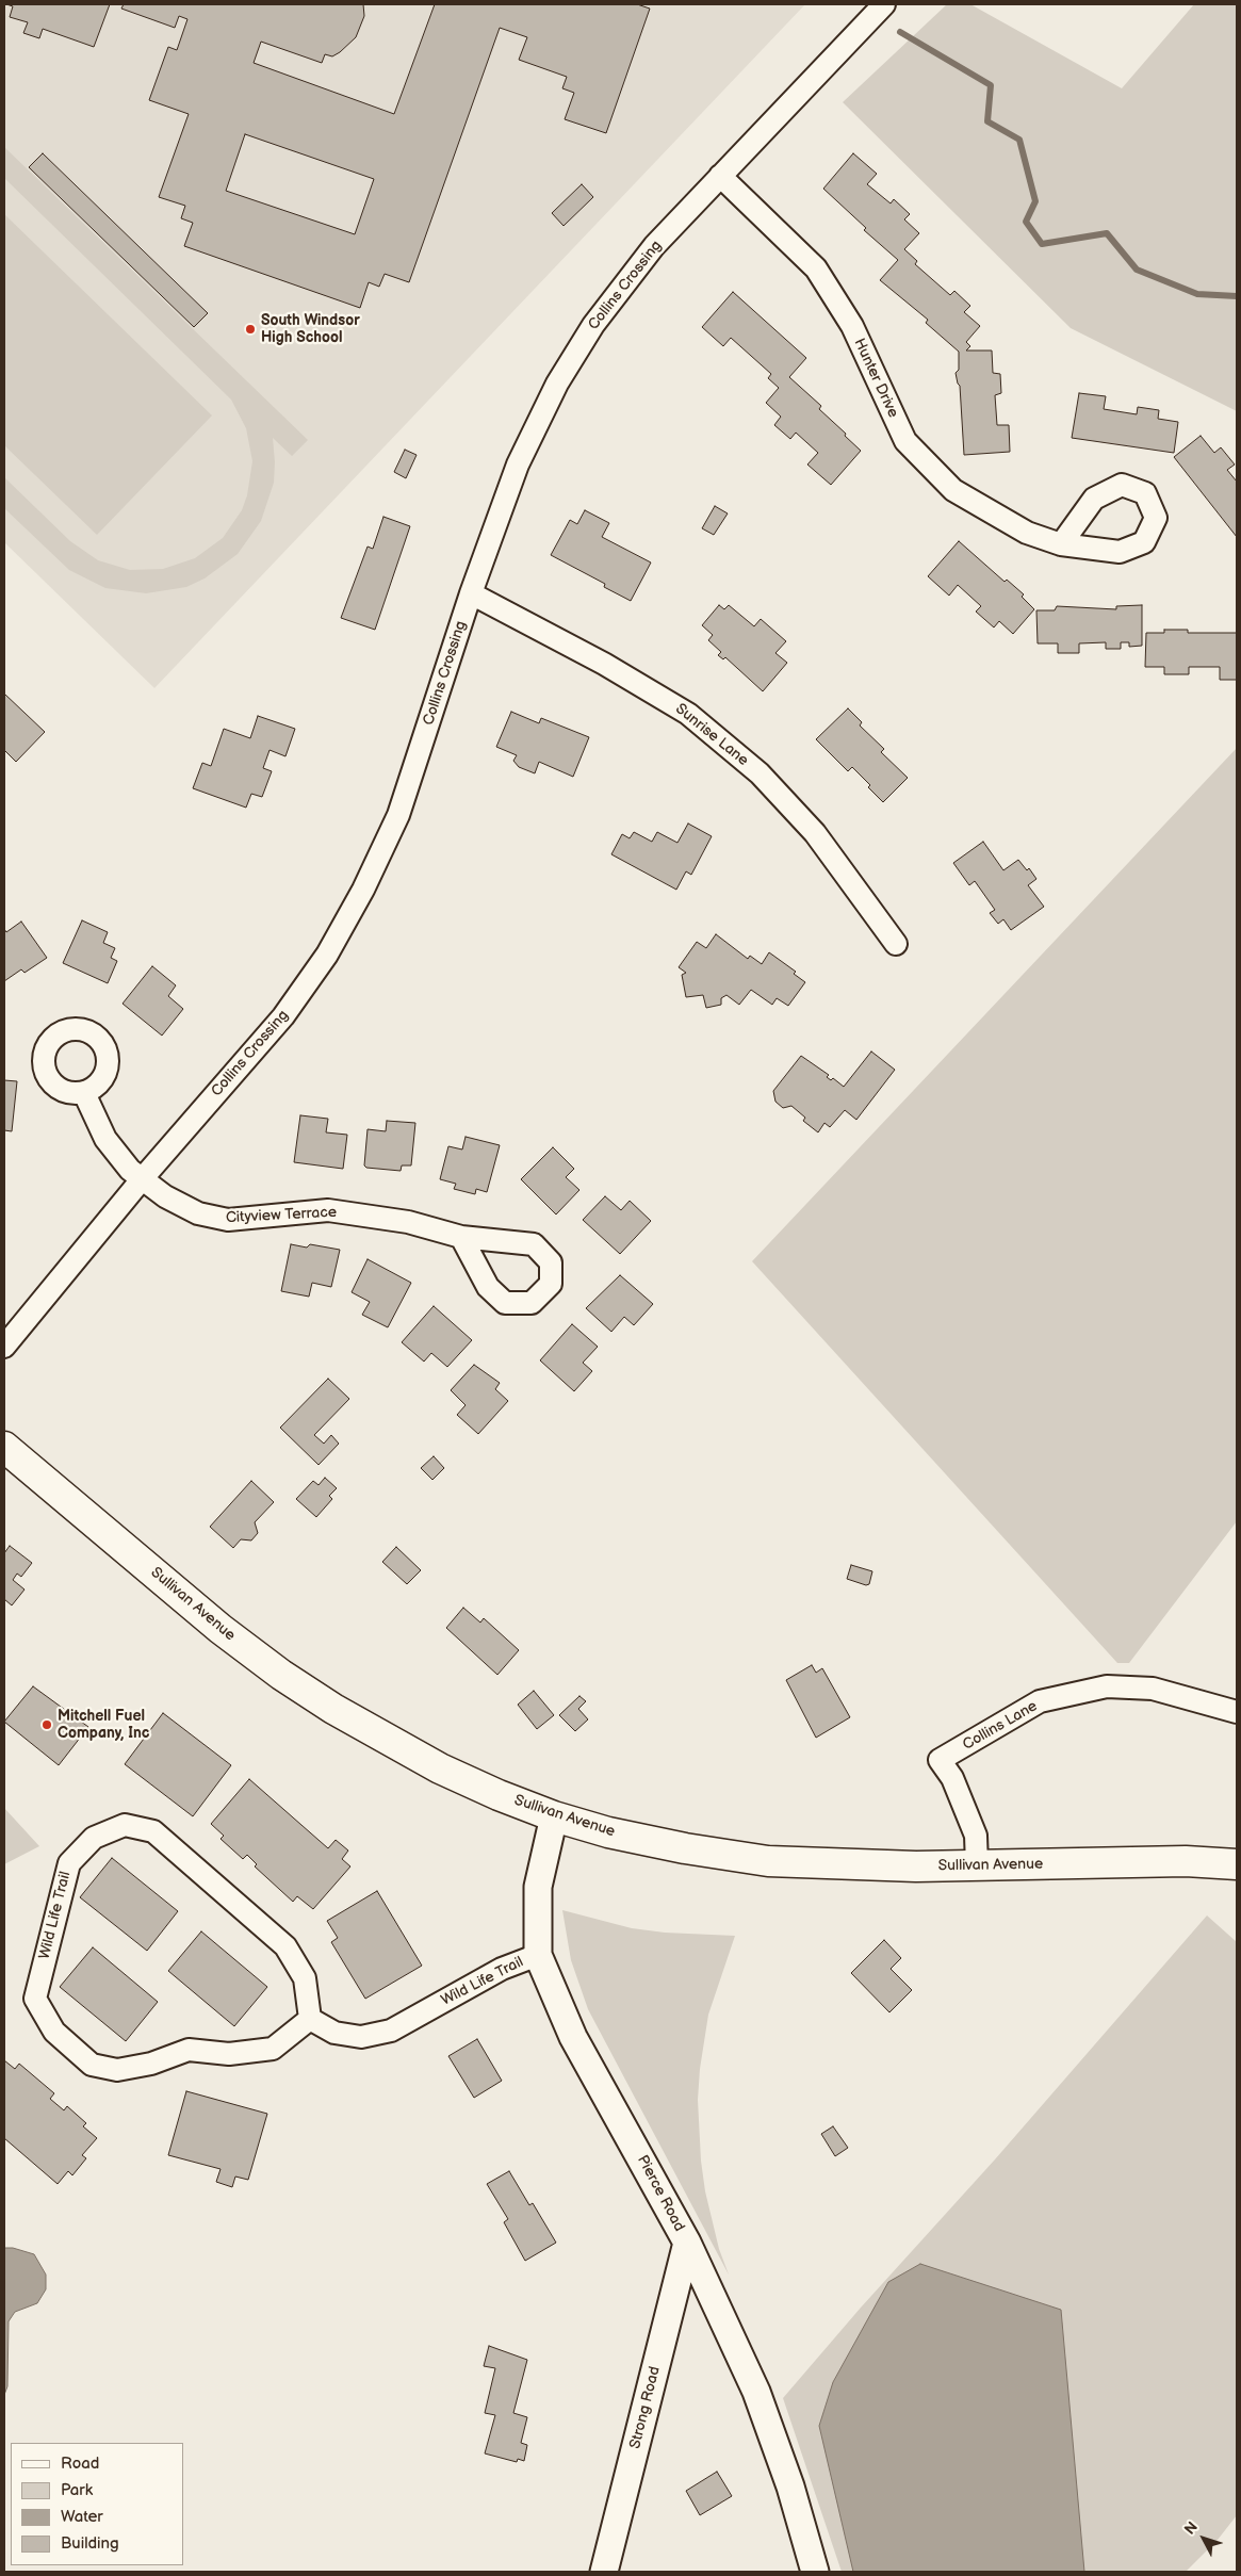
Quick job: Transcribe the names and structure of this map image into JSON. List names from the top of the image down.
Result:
{
  "streets": {
    "main road": ["Sullivan Avenue"],
    "street": [
      "Collins Crossing",
      "Hunter Drive",
      "Sunrise Lane",
      "Cityview Terrace",
      "Collins Lane",
      "Wild Life Trail",
      "Pierce Road",
      "Strong Road"
    ]
  },
  "crossings": [
    ["Collins Crossing", "Hunter Drive"],
    ["Collins Crossing", "Sunrise Lane"],
    ["Collins Crossing", "Cityview Terrace"],
    ["Sullivan Avenue", "Collins Lane"],
    ["Sullivan Avenue", "Pierce Road"],
    ["Wild Life Trail", "Pierce Road"],
    ["Pierce Road", "Strong Road"]
  ],
  "places": ["South Windsor High School", "Mitchell Fuel Company, Inc"],
  "legend": [
    "Road",
    "Park",
    "Water",
    "Building"
  ],
  "north": "top left"
}
